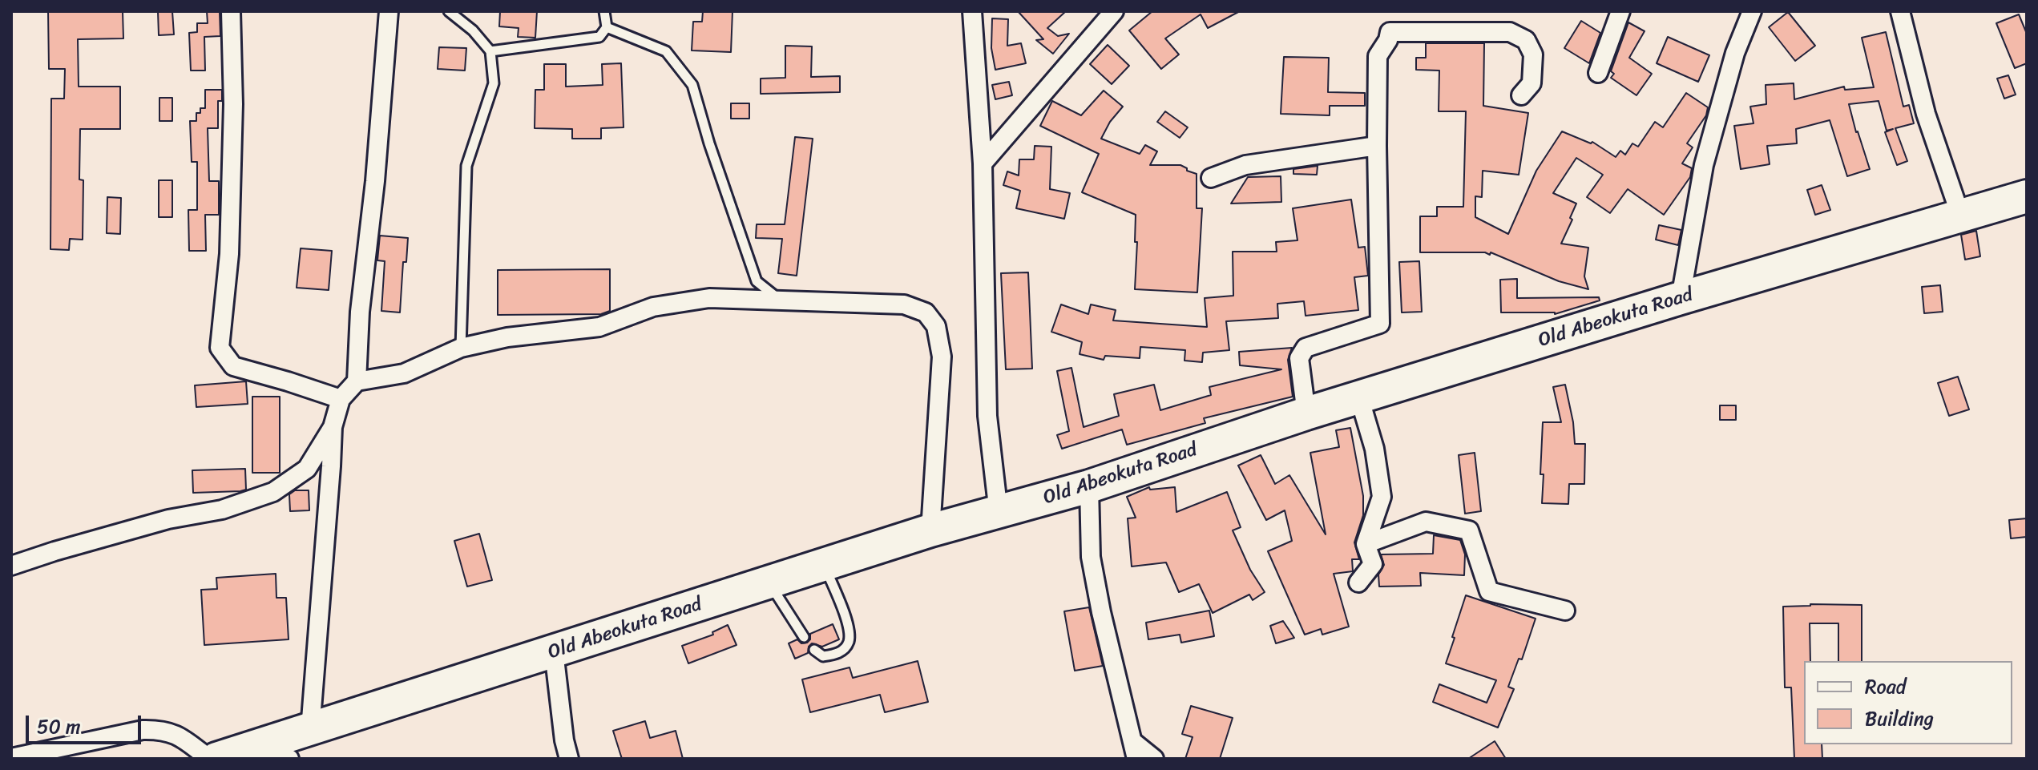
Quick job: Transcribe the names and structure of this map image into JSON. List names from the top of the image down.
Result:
{
  "streets": {
    "highway": ["Old Abeokuta Road"]
  },
  "legend": ["Road", "Building"],
  "scale_bar": "50 m"
}
